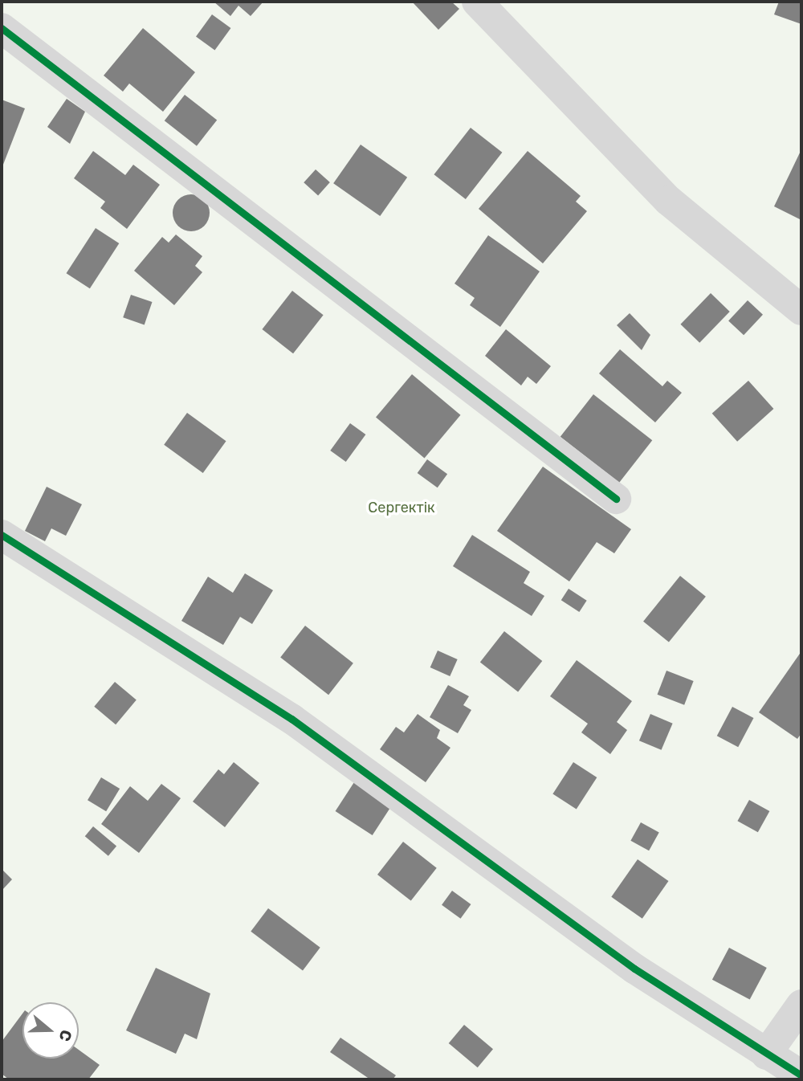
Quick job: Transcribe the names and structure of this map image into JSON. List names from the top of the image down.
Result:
{
  "parks": ["Сергектік"],
  "north": "right"
}
